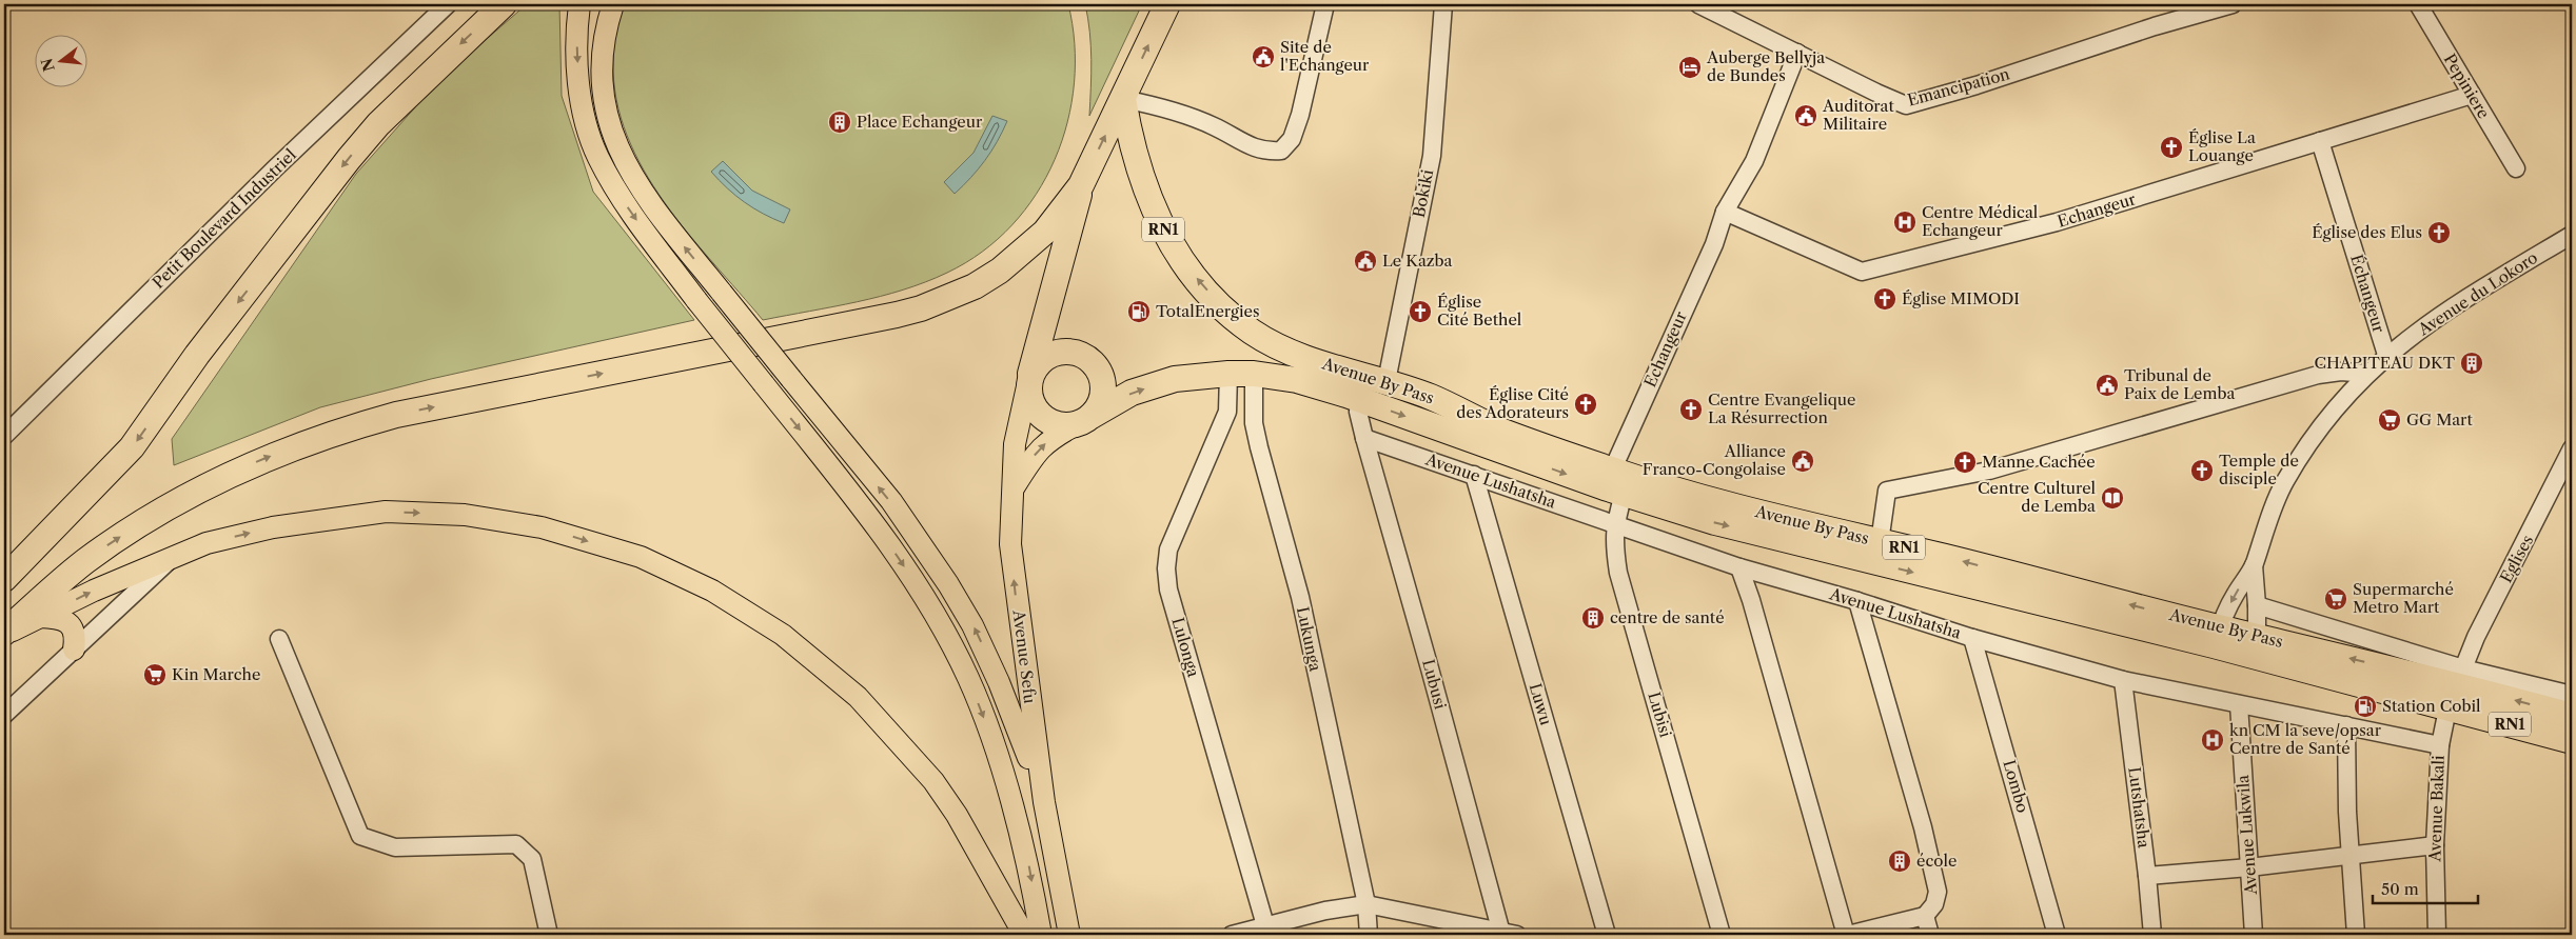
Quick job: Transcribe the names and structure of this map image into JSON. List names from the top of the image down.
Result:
{
  "streets": {
    "highway": ["RN1", "Avenue By Pass"],
    "main road": ["Avenue Sefu"],
    "street": [
      "Pepiniere",
      "Emancipation",
      "Bokiki",
      "Echangeur",
      "Petit Boulevard Industriel",
      "Échangeur",
      "Avenue du Lokoro",
      "Avenue Lushatsha",
      "Eglises",
      "Lukunga",
      "Lulonga",
      "Lubusi",
      "Luwu",
      "Lubisi",
      "Lombo",
      "Lutshatsha",
      "Avenue Bakali",
      "Avenue Lukwila"
    ]
  },
  "crossings": [
    ["Pepiniere", "Echangeur"],
    ["Emancipation", "Echangeur"],
    ["Bokiki", "Avenue By Pass"],
    ["Echangeur", "Échangeur"],
    ["Echangeur", "Avenue By Pass"],
    ["Echangeur", "Lubisi"],
    ["RN1", "Avenue By Pass"],
    ["RN1", "Lukunga"],
    ["RN1", "Lulonga"],
    ["RN1", "Avenue Sefu"],
    ["Échangeur", "Avenue du Lokoro"],
    ["Avenue du Lokoro", "Avenue By Pass"],
    ["Avenue By Pass", "Eglises"],
    ["Avenue By Pass", "Lukunga"],
    ["Avenue By Pass", "Lubusi"],
    ["Avenue By Pass", "Lubisi"],
    ["Avenue By Pass", "Avenue Bakali"],
    ["Avenue Lushatsha", "Lubusi"],
    ["Avenue Lushatsha", "Luwu"],
    ["Avenue Lushatsha", "Lubisi"],
    ["Avenue Lushatsha", "Lombo"],
    ["Avenue Lushatsha", "Lutshatsha"],
    ["Avenue Lushatsha", "Avenue Bakali"],
    ["Avenue Lushatsha", "Avenue Lukwila"],
    ["Eglises", "Avenue Bakali"]
  ],
  "places": {
    "public building": [
      "Site de l'Echangeur",
      "Auditorat Militaire",
      "Le Kazba",
      "Tribunal de Paix de Lemba",
      "Alliance Franco-Congolaise"
    ],
    "hotel": ["Auberge Bellyja de Bundes"],
    "building": [
      "Place Echangeur",
      "CHAPITEAU DKT",
      "centre de santé",
      "école"
    ],
    "church": [
      "Église La Louange",
      "Église des Elus",
      "Église MIMODI",
      "Église Cité Bethel",
      "Église Cité des Adorateurs",
      "Centre Evangelique La Résurrection",
      "Manne Cachée",
      "Temple de disciple"
    ],
    "hospital": ["Centre Médical Echangeur", "kn CM la seve/opsar Centre de Santé"],
    "fuel station": ["TotalEnergies", "Station Cobil"],
    "supermarket": ["GG Mart", "Supermarché Metro Mart", "Kin Marche"],
    "library": ["Centre Culturel de Lemba"]
  },
  "scale_bar": "50 m",
  "north": "left"
}
